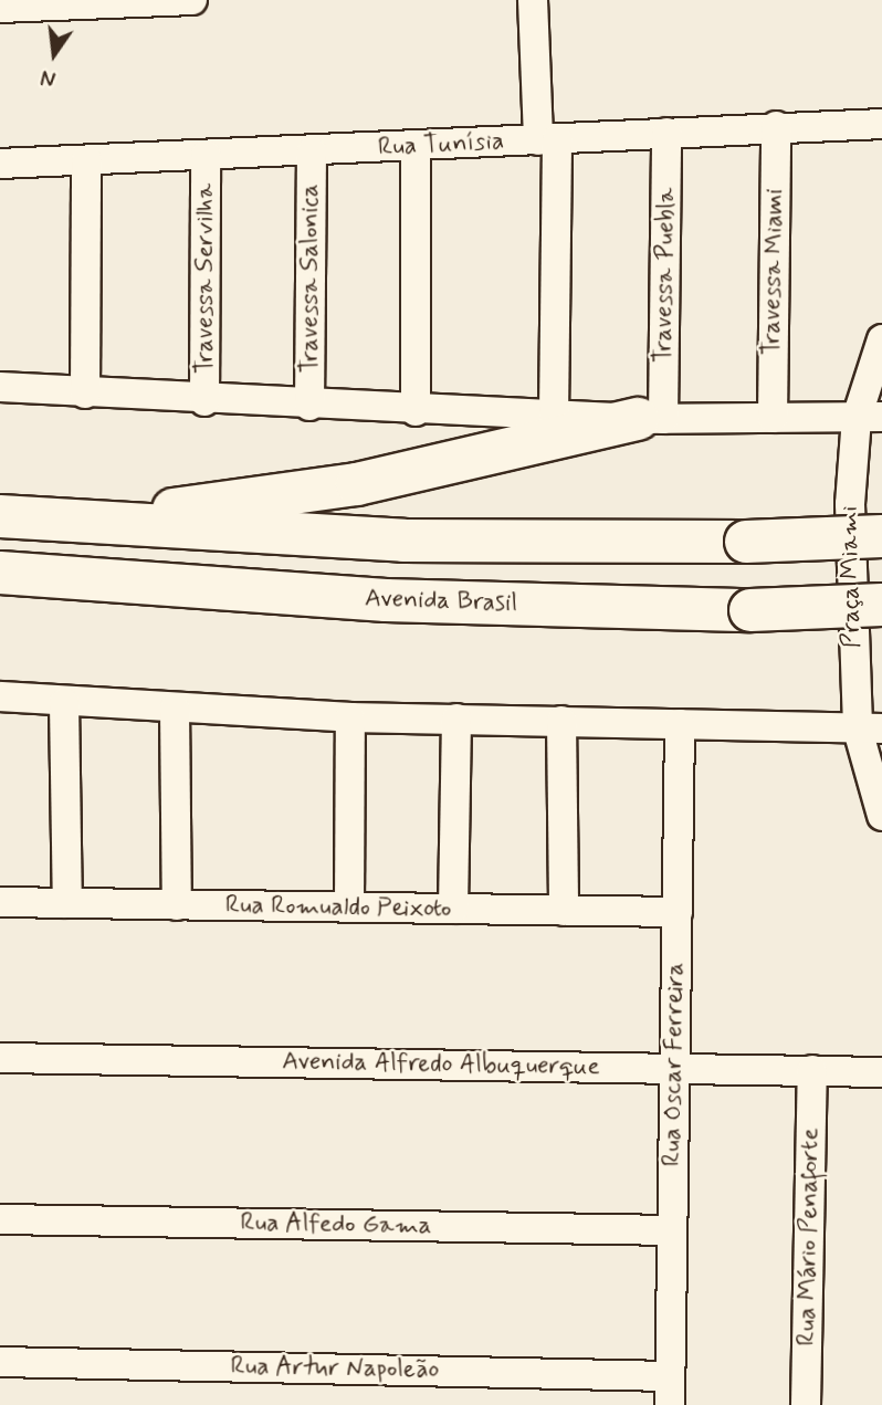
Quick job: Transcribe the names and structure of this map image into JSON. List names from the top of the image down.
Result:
{
  "streets": {
    "highway": ["Avenida Brasil"],
    "street": [
      "Rua Tunísia",
      "Travessa Miami",
      "Travessa Puebla",
      "Travessa Servilha",
      "Travessa Salonica",
      "Praça Miami",
      "Rua Romualdo Peixoto",
      "Avenida Alfredo Albuquerque",
      "Rua Oscar Ferreira",
      "Rua Alfedo Gama",
      "Rua Mário Penaforte",
      "Rua Artur Napoleão"
    ]
  },
  "crossings": [
    ["Rua Tunísia", "Travessa Miami"],
    ["Rua Tunísia", "Travessa Puebla"],
    ["Rua Tunísia", "Travessa Servilha"],
    ["Rua Tunísia", "Travessa Salonica"],
    ["Rua Romualdo Peixoto", "Rua Oscar Ferreira"],
    ["Avenida Alfredo Albuquerque", "Rua Oscar Ferreira"],
    ["Avenida Alfredo Albuquerque", "Rua Mário Penaforte"],
    ["Rua Oscar Ferreira", "Rua Alfedo Gama"],
    ["Rua Oscar Ferreira", "Rua Artur Napoleão"]
  ],
  "north": "bottom"
}
